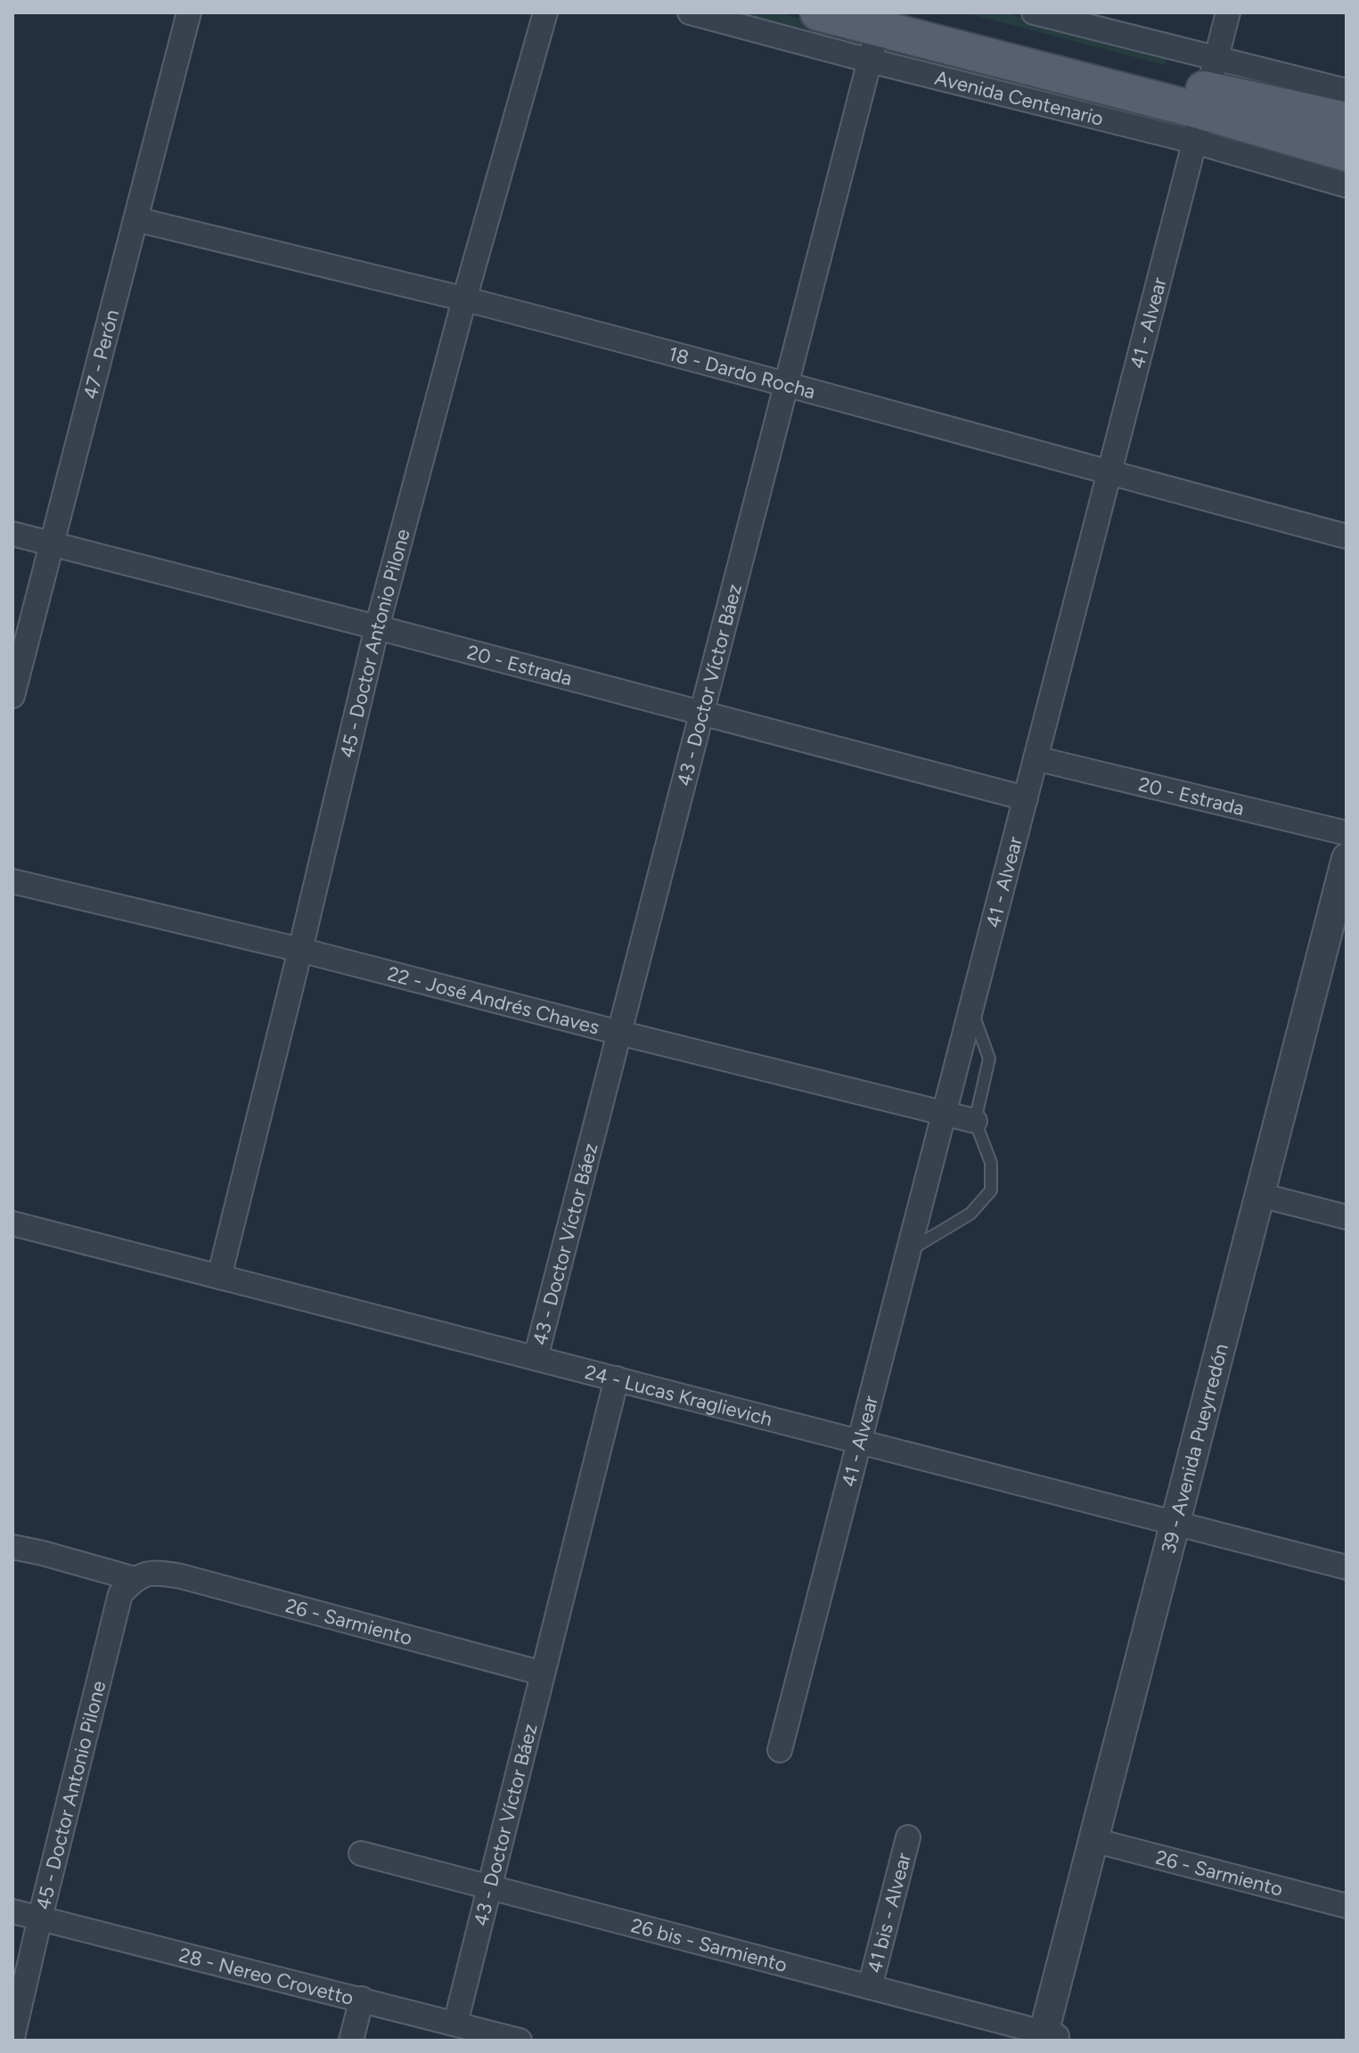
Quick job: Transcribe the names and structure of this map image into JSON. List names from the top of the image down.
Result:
{
  "streets": {
    "main road": ["Avenida Centenario"],
    "street": [
      "41 - Alvear",
      "47 - Perón",
      "18 - Dardo Rocha",
      "45 - Doctor Antonio Pilone",
      "20 - Estrada",
      "43 - Doctor Víctor Báez",
      "22 - José Andrés Chaves",
      "24 - Lucas Kraglievich",
      "39 - Avenida Pueyrredón",
      "26 - Sarmiento",
      "41 bis - Alvear",
      "26 bis - Sarmiento",
      "28 - Nereo Crovetto"
    ]
  },
  "crossings": [
    ["Avenida Centenario", "41 - Alvear"],
    ["Avenida Centenario", "43 - Doctor Víctor Báez"],
    ["41 - Alvear", "18 - Dardo Rocha"],
    ["41 - Alvear", "20 - Estrada"],
    ["41 - Alvear", "22 - José Andrés Chaves"],
    ["41 - Alvear", "24 - Lucas Kraglievich"],
    ["47 - Perón", "18 - Dardo Rocha"],
    ["47 - Perón", "20 - Estrada"],
    ["18 - Dardo Rocha", "45 - Doctor Antonio Pilone"],
    ["18 - Dardo Rocha", "43 - Doctor Víctor Báez"],
    ["45 - Doctor Antonio Pilone", "20 - Estrada"],
    ["45 - Doctor Antonio Pilone", "22 - José Andrés Chaves"],
    ["45 - Doctor Antonio Pilone", "24 - Lucas Kraglievich"],
    ["45 - Doctor Antonio Pilone", "26 - Sarmiento"],
    ["45 - Doctor Antonio Pilone", "28 - Nereo Crovetto"],
    ["20 - Estrada", "43 - Doctor Víctor Báez"],
    ["43 - Doctor Víctor Báez", "22 - José Andrés Chaves"],
    ["43 - Doctor Víctor Báez", "24 - Lucas Kraglievich"],
    ["43 - Doctor Víctor Báez", "26 - Sarmiento"],
    ["43 - Doctor Víctor Báez", "26 bis - Sarmiento"],
    ["43 - Doctor Víctor Báez", "28 - Nereo Crovetto"],
    ["24 - Lucas Kraglievich", "39 - Avenida Pueyrredón"],
    ["39 - Avenida Pueyrredón", "26 - Sarmiento"],
    ["39 - Avenida Pueyrredón", "26 bis - Sarmiento"],
    ["41 bis - Alvear", "26 bis - Sarmiento"]
  ]
}
